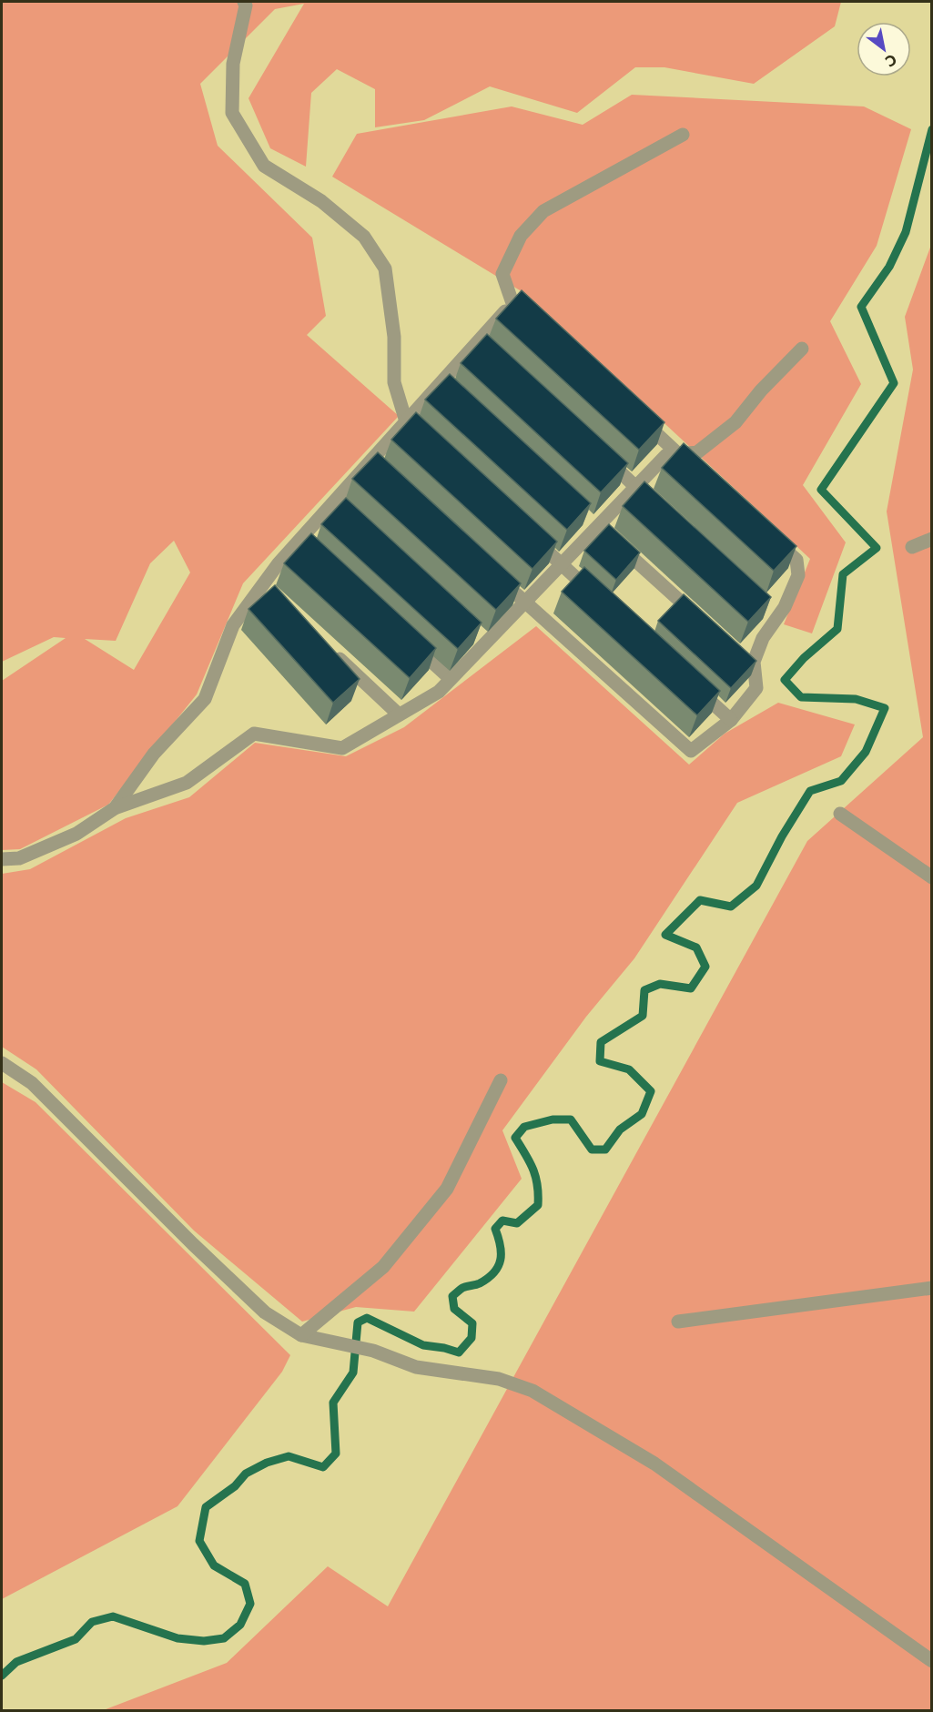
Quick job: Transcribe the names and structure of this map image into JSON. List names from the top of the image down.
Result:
{
  "north": "bottom right"
}
